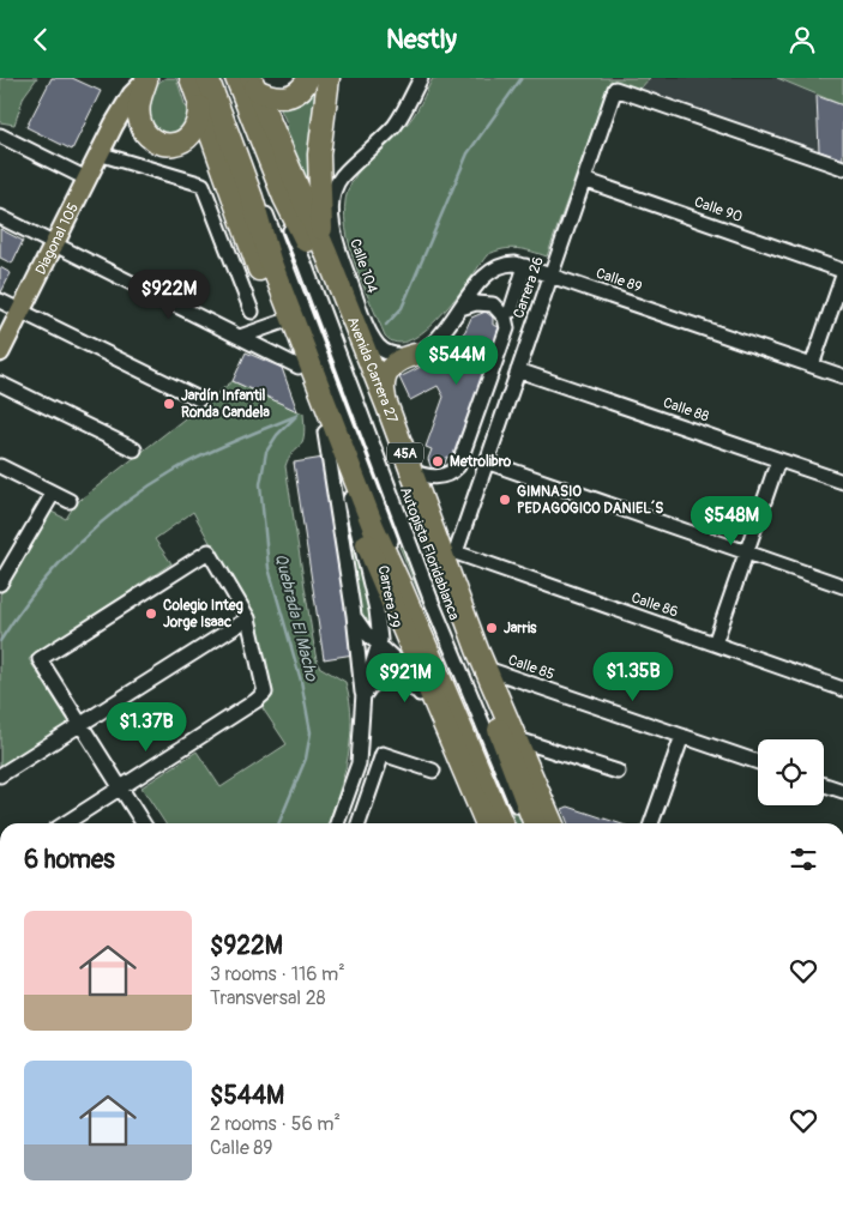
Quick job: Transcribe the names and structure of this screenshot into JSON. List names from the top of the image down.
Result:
{
  "streets": {
    "highway": ["Avenida Carrera 27", "45A", "Autopista Floridablanca"],
    "main road": ["Diagonal 105"],
    "street": [
      "Calle 90",
      "Calle 104",
      "Calle 89",
      "Carrera 26",
      "Calle 88",
      "Carrera 29",
      "Calle 86",
      "Calle 85"
    ]
  },
  "crossings": [
    ["Calle 90", "Carrera 26"],
    ["Calle 104", "Calle 89"],
    ["Calle 89", "Carrera 26"],
    ["Carrera 26", "Avenida Carrera 27"],
    ["Carrera 26", "Calle 88"],
    ["Carrera 26", "Calle 86"],
    ["Avenida Carrera 27", "Calle 86"],
    ["Avenida Carrera 27", "Calle 85"]
  ],
  "water": ["Quebrada El Macho"],
  "places": [
    "Jardín Infantil Ronda Candela",
    "Metrolibro",
    "GIMNASIO PEDAGOGICO DANIEL´S",
    "Colegio Integ Jorge Isaac",
    "Jarris"
  ],
  "page": {
    "header": "Nestly",
    "price": [
      "$922M",
      "$544M",
      "$548M",
      "$1.35B",
      "$921M",
      "$1.37B"
    ],
    "heading": "6 homes",
    "list": [
      {
        "name": "$922M",
        "note": "3 rooms · 116 m² · Transversal 28"
      },
      {
        "name": "$544M",
        "note": "2 rooms · 56 m² · Calle 89"
      }
    ]
  }
}
